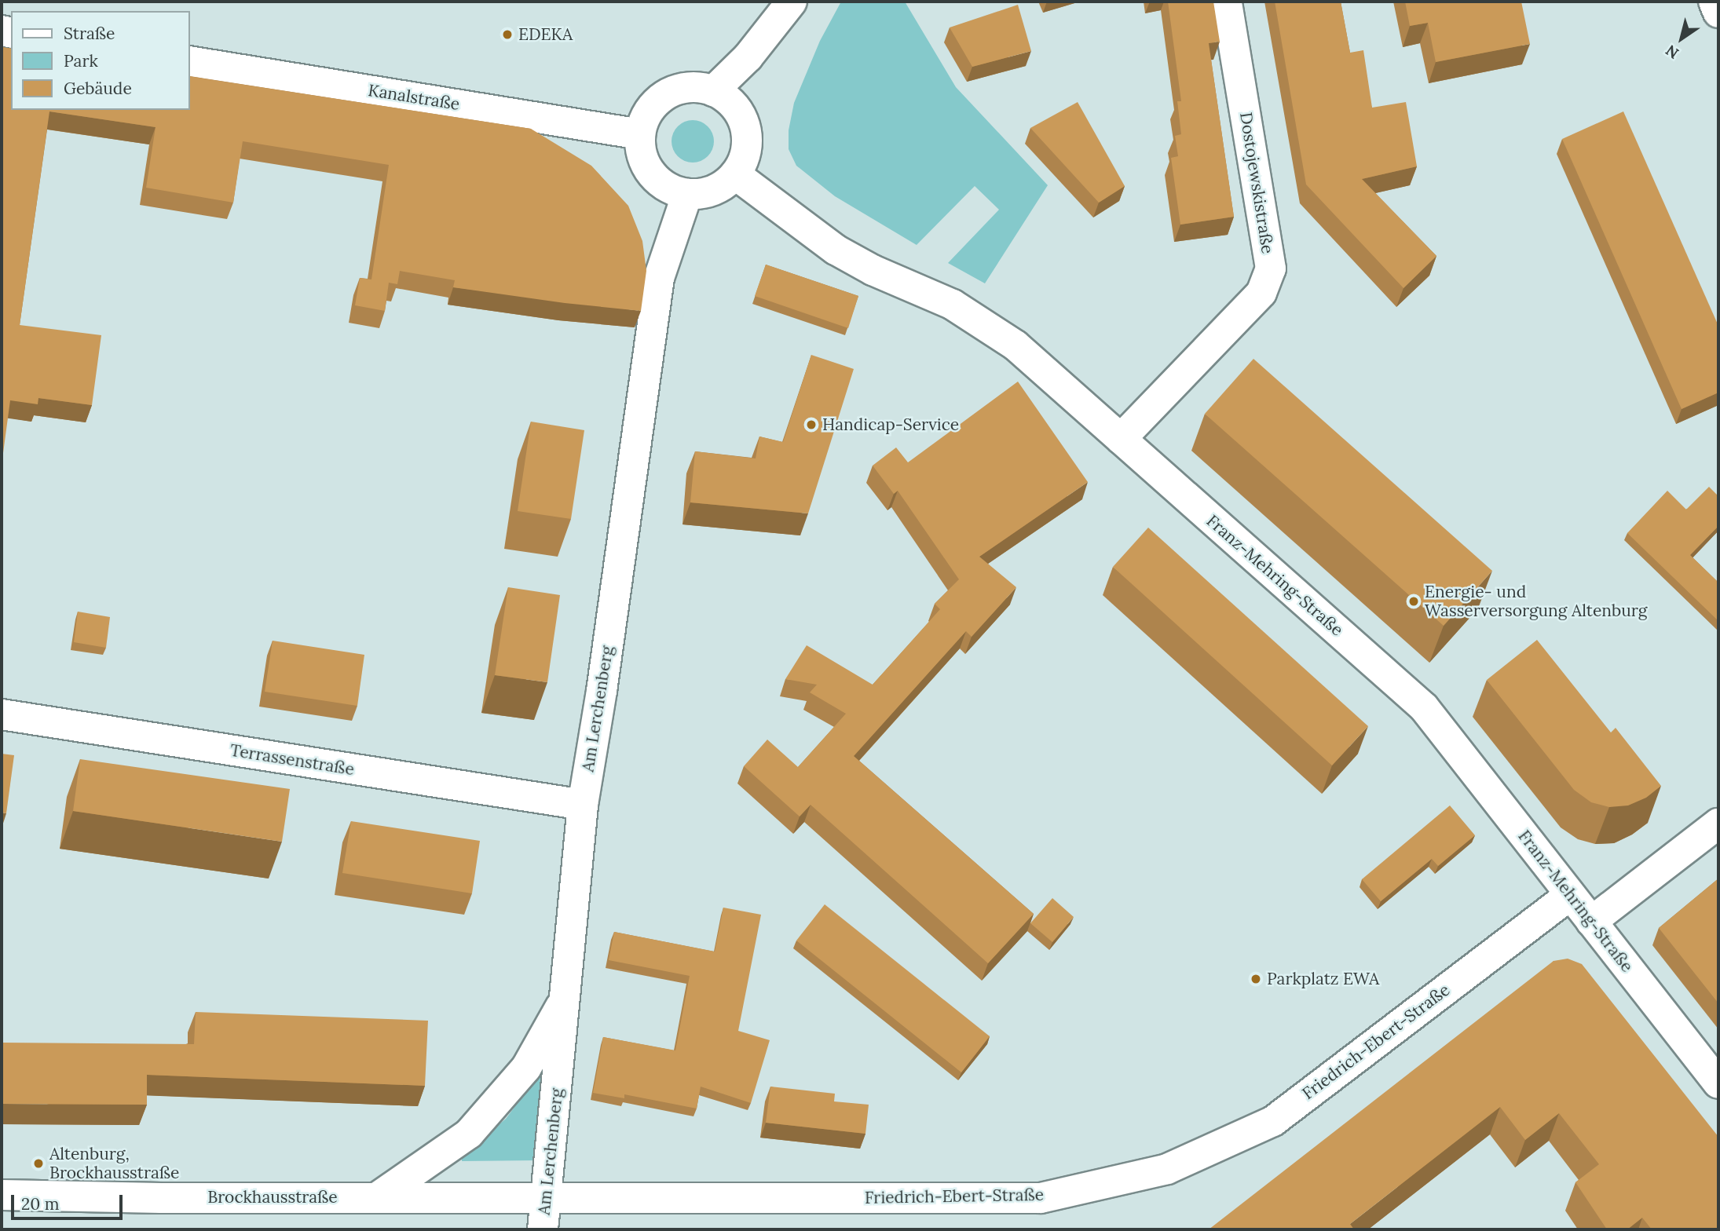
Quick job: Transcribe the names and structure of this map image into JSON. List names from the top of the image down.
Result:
{
  "streets": {
    "street": [
      "Kanalstraße",
      "Dostojewskistraße",
      "Franz-Mehring-Straße",
      "Am Lerchenberg",
      "Terrassenstraße",
      "Friedrich-Ebert-Straße",
      "Brockhausstraße"
    ]
  },
  "crossings": [
    ["Kanalstraße", "Franz-Mehring-Straße"],
    ["Kanalstraße", "Am Lerchenberg"],
    ["Dostojewskistraße", "Franz-Mehring-Straße"],
    ["Franz-Mehring-Straße", "Am Lerchenberg"],
    ["Franz-Mehring-Straße", "Friedrich-Ebert-Straße"],
    ["Am Lerchenberg", "Terrassenstraße"],
    ["Am Lerchenberg", "Friedrich-Ebert-Straße"],
    ["Am Lerchenberg", "Brockhausstraße"],
    ["Friedrich-Ebert-Straße", "Brockhausstraße"]
  ],
  "places": [
    "EDEKA",
    "Handicap-Service",
    "Energie- und Wasserversorgung Altenburg",
    "Parkplatz EWA",
    "Altenburg, Brockhausstraße"
  ],
  "legend": ["Straße", "Park", "Gebäude"],
  "scale_bar": "20 m",
  "north": "bottom left"
}
